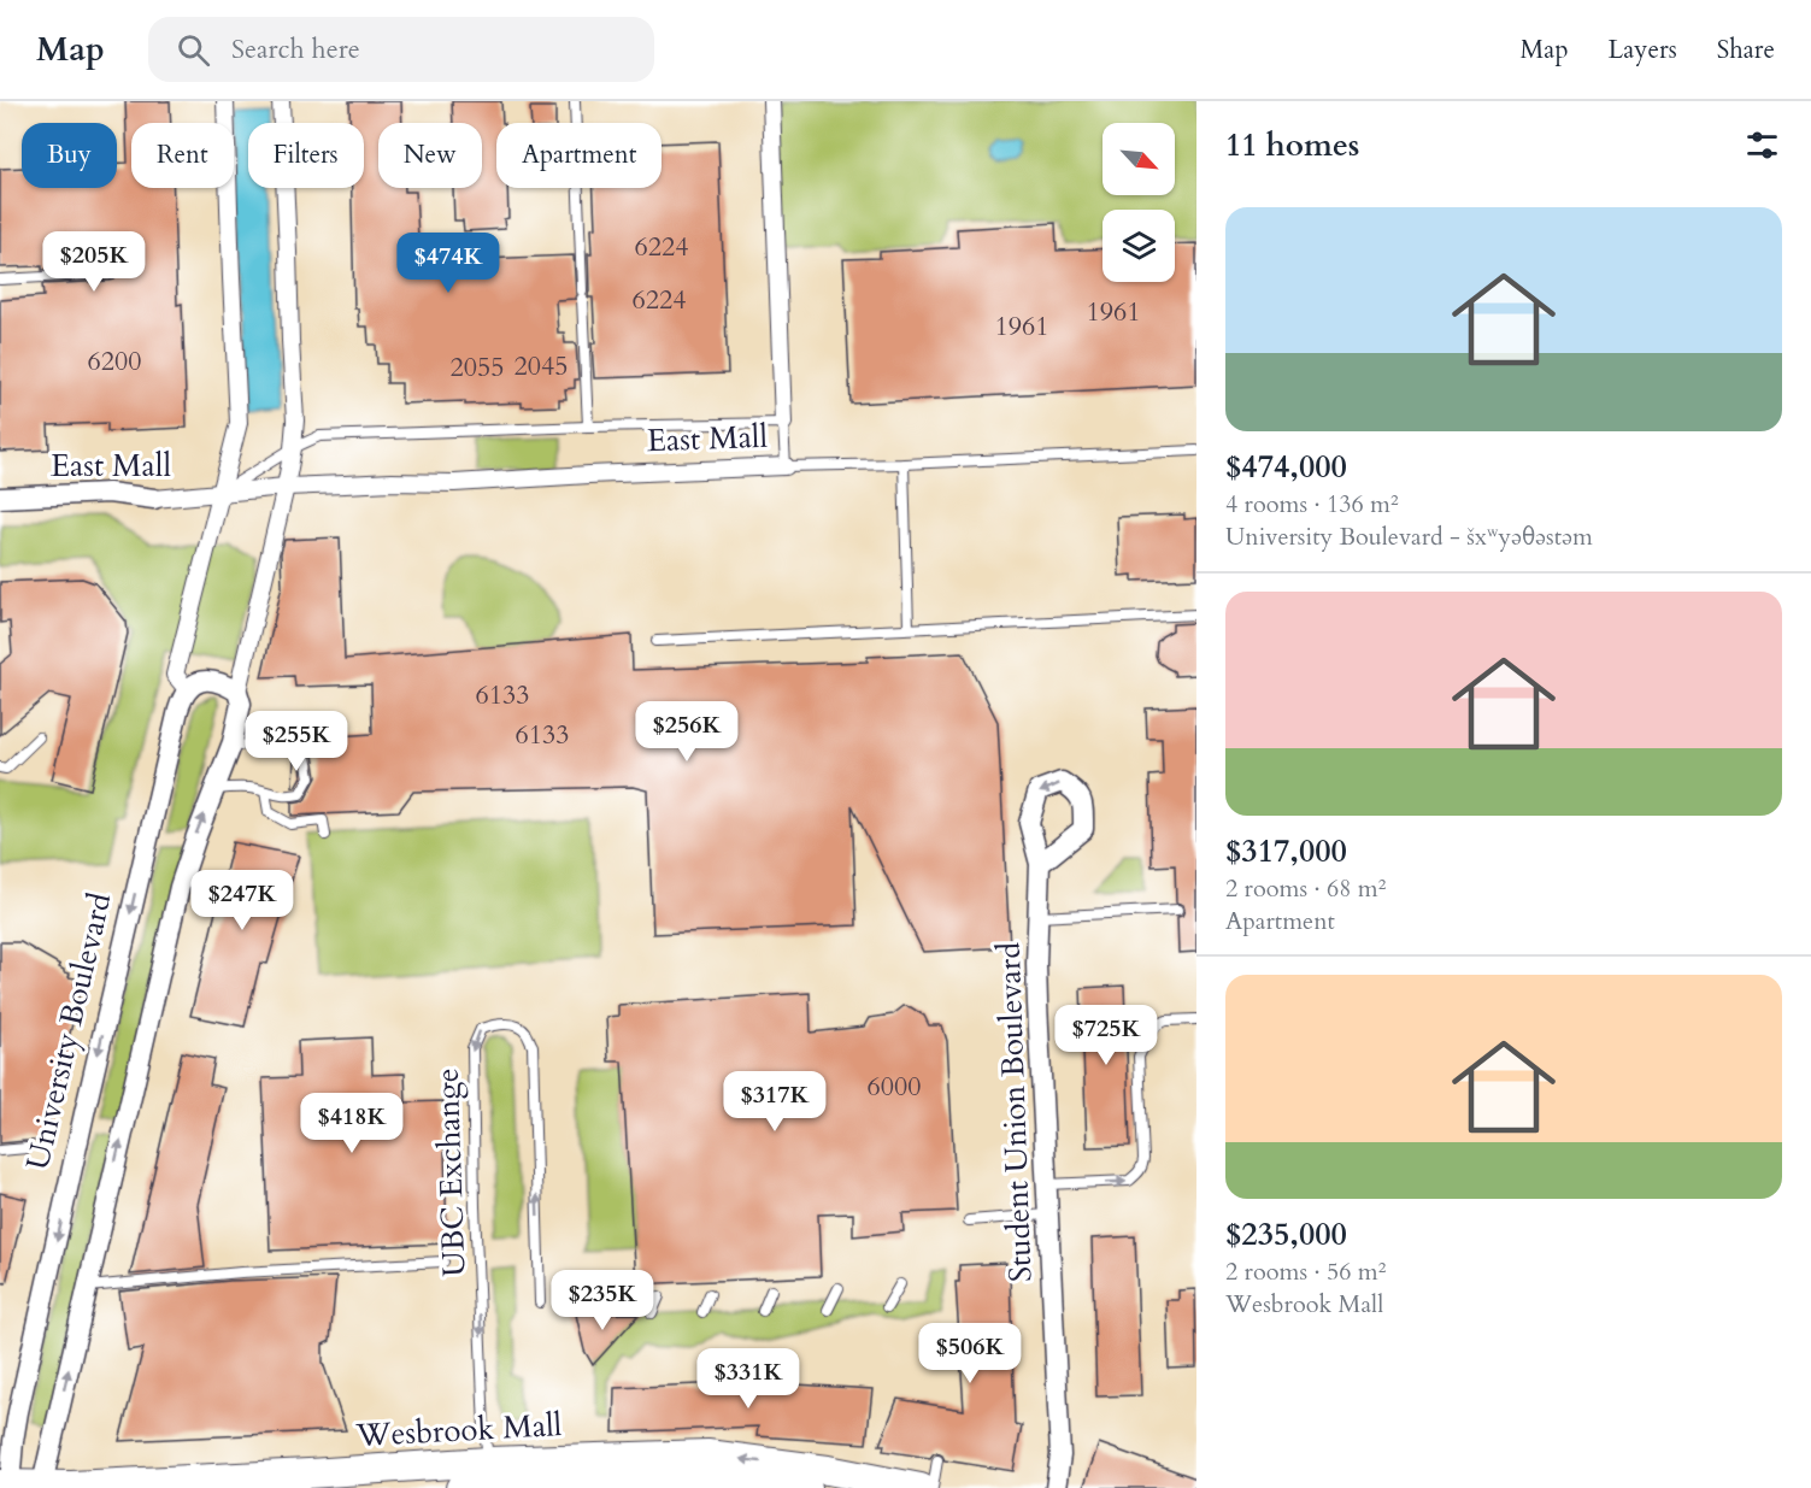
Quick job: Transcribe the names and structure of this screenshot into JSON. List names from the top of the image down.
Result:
{
  "streets": {
    "main road": ["Wesbrook Mall"],
    "street": ["East Mall", "University Boulevard", "Student Union Boulevard"],
    "lane": ["UBC Exchange"]
  },
  "crossings": [
    ["University Boulevard", "Wesbrook Mall"],
    ["UBC Exchange", "Wesbrook Mall"]
  ],
  "house_numbers": [
    "6224",
    "6224",
    "1961",
    "1961",
    "6200",
    "2045",
    "2055",
    "6133",
    "6133",
    "6000"
  ],
  "north": "bottom right",
  "page": {
    "header": "Map",
    "search": "Search here",
    "nav": ["Map", "Layers", "Share"],
    "heading": "11 homes",
    "chip": [
      "Buy",
      "Rent",
      "Filters",
      "New",
      "Apartment"
    ],
    "list": [
      {
        "name": "$474,000",
        "note": "4 rooms · 136 m² · University Boulevard - šxʷyəθəstəm"
      },
      {
        "name": "$317,000",
        "note": "2 rooms · 68 m² · Apartment"
      },
      {
        "name": "$235,000",
        "note": "2 rooms · 56 m² · Wesbrook Mall"
      }
    ],
    "price": [
      "$205K",
      "$474K",
      "$256K",
      "$255K",
      "$247K",
      "$725K",
      "$317K",
      "$418K",
      "$235K",
      "$506K",
      "$331K"
    ]
  }
}
